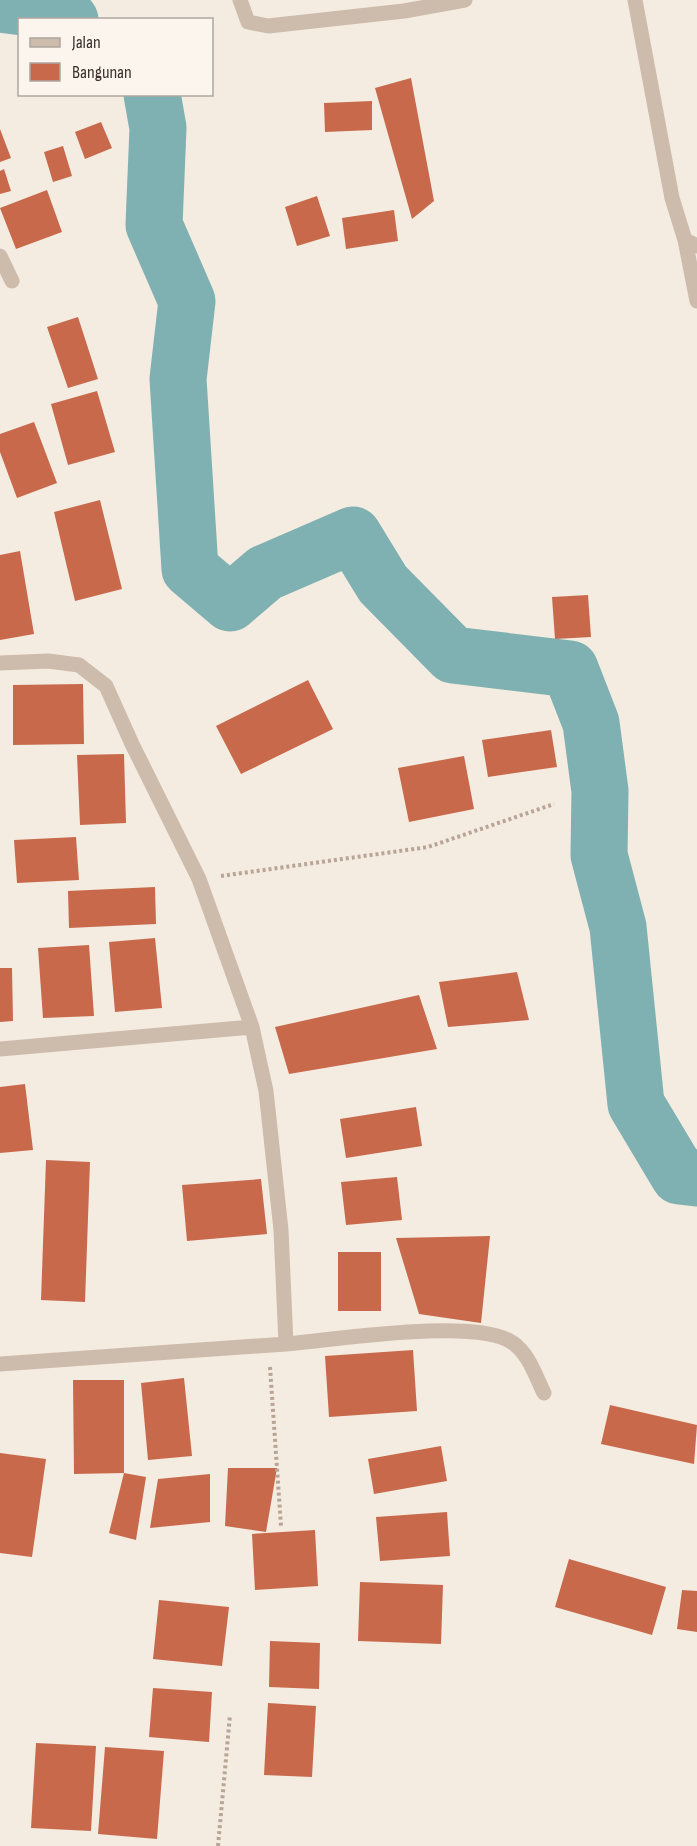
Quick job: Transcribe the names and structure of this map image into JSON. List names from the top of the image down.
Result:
{
  "legend": ["Jalan", "Bangunan"]
}
